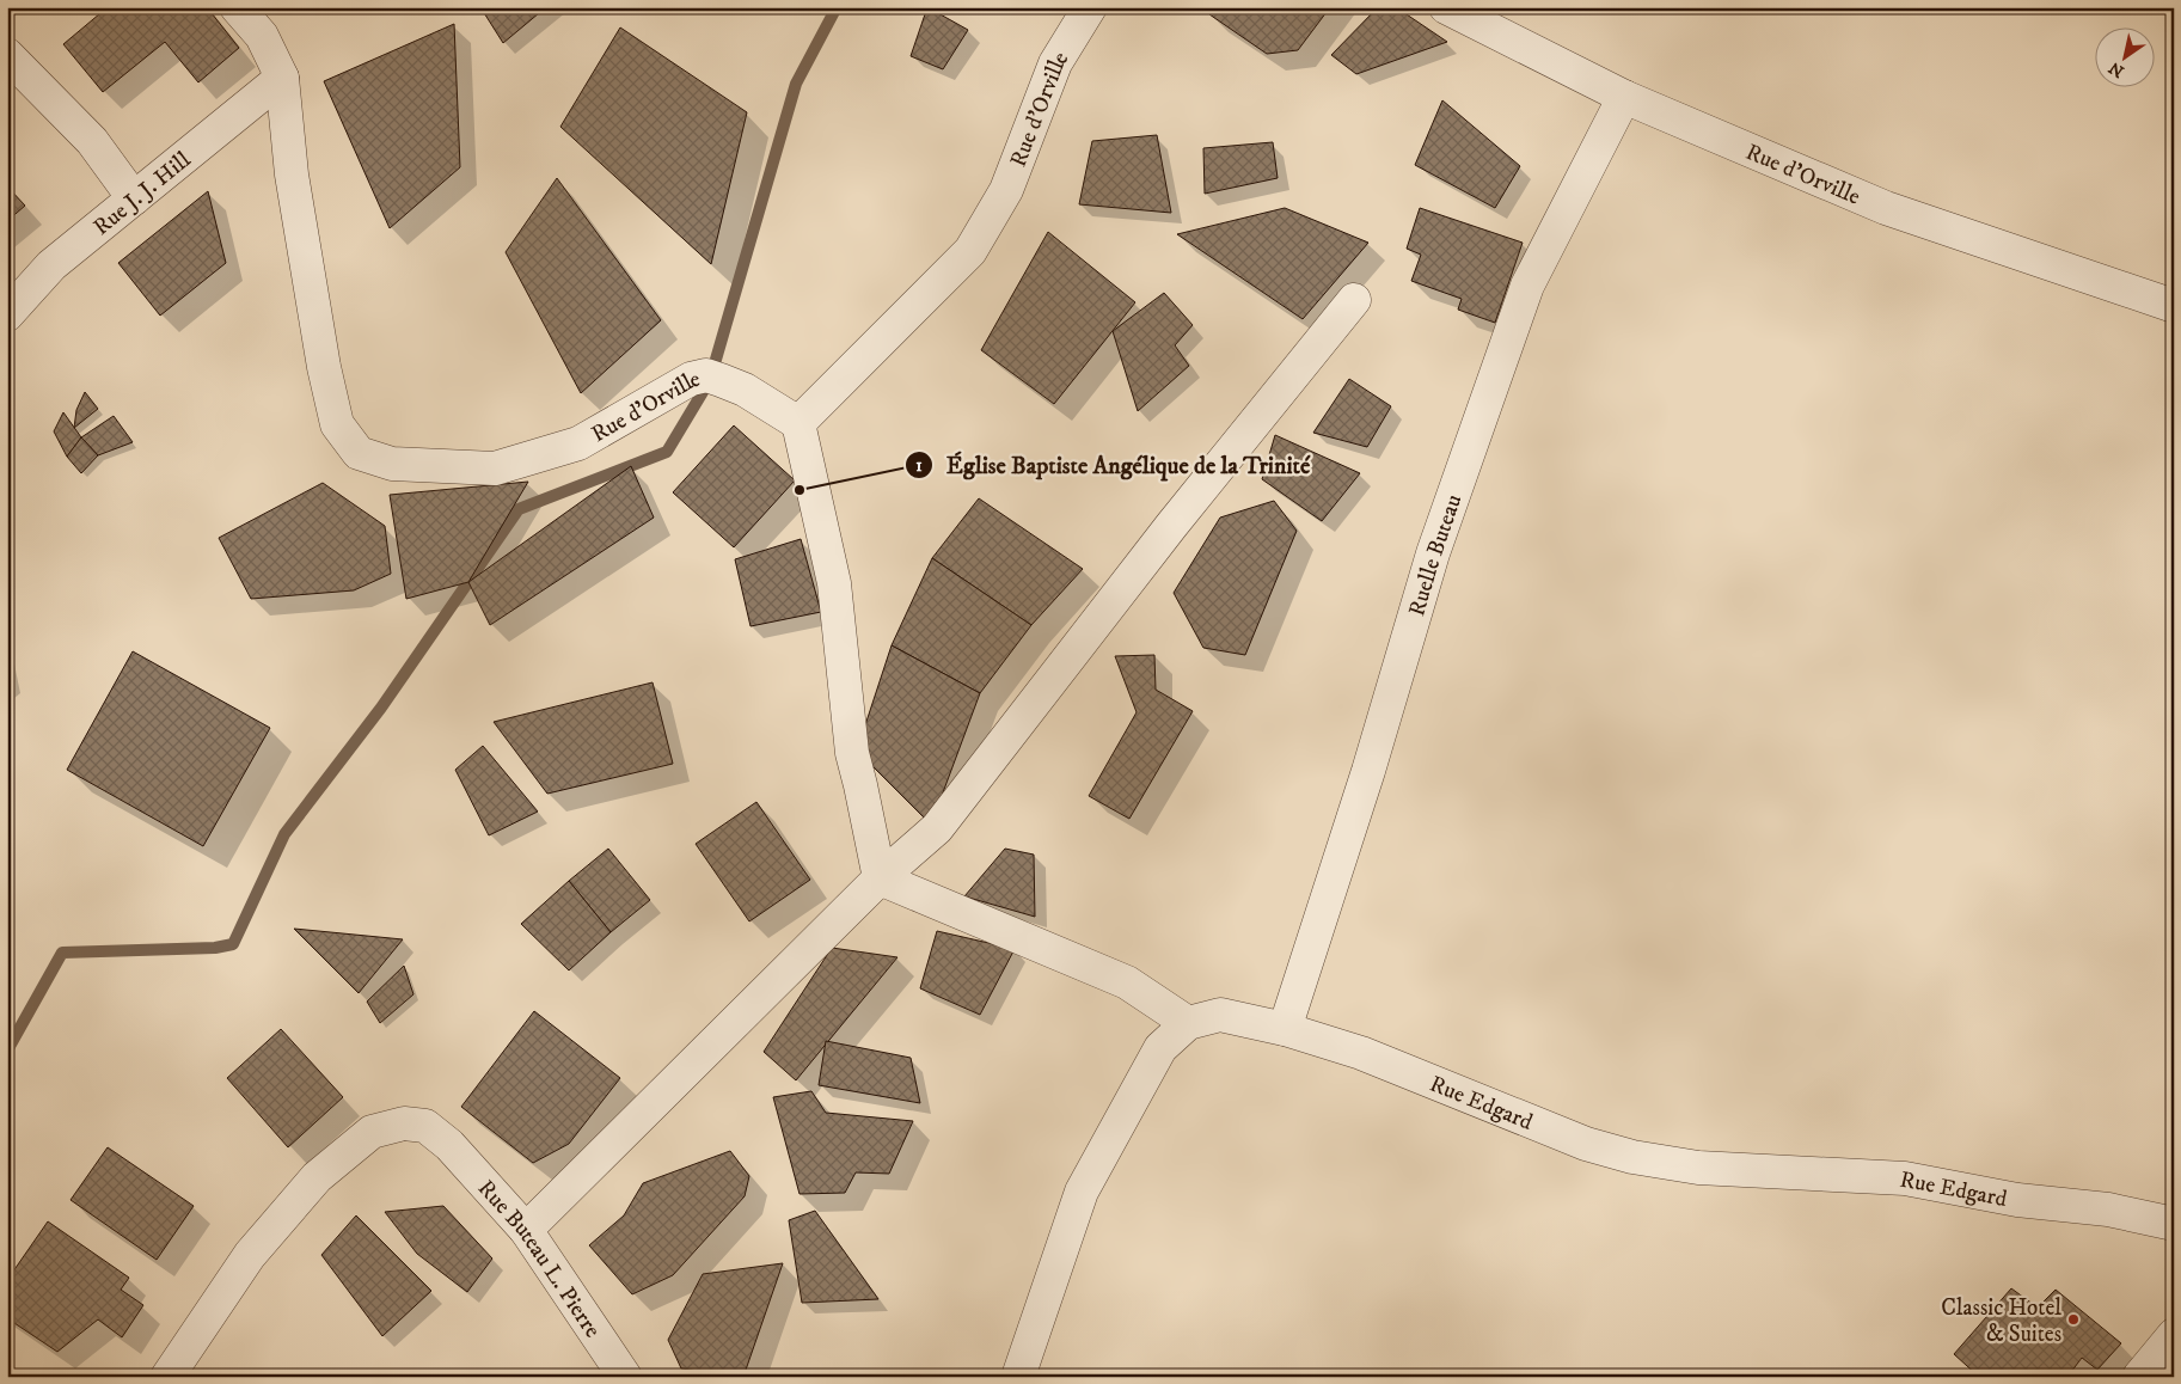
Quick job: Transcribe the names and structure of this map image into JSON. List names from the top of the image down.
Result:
{
  "streets": {
    "street": [
      "Rue d'Orville",
      "Rue J. J. Hill",
      "Ruelle Buteau",
      "Rue Edgard",
      "Rue Buteau L. Pierre"
    ]
  },
  "crossings": [
    ["Rue d'Orville", "Rue J. J. Hill"],
    ["Rue d'Orville", "Ruelle Buteau"],
    ["Ruelle Buteau", "Rue Edgard"]
  ],
  "places": ["Église Baptiste Angélique de la Trinité", "Classic Hotel & Suites"],
  "north": "bottom left"
}
